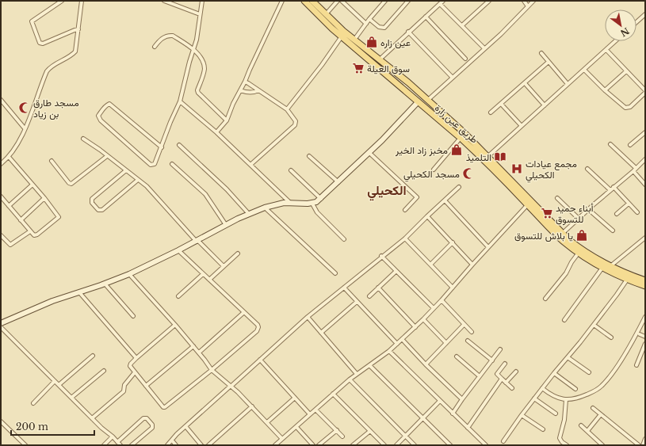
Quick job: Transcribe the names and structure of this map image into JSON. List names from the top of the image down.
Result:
{
  "streets": {
    "main road": ["طريق عين زارة"]
  },
  "districts": ["الكحيلي"],
  "places": {
    "shop": ["عين زاره", "مخبز زاد الخير", "يا بلاش للتسوق"],
    "supermarket": ["سوق العيلة", "أبناء حميد للتسوق"],
    "mosque": ["مسجد طارق بن زياد", "مسجد الكحيلي"],
    "library": ["التلميذ"],
    "hospital": ["مجمع عيادات الكحيلي"]
  },
  "scale_bar": "200 m",
  "north": "bottom right"
}
